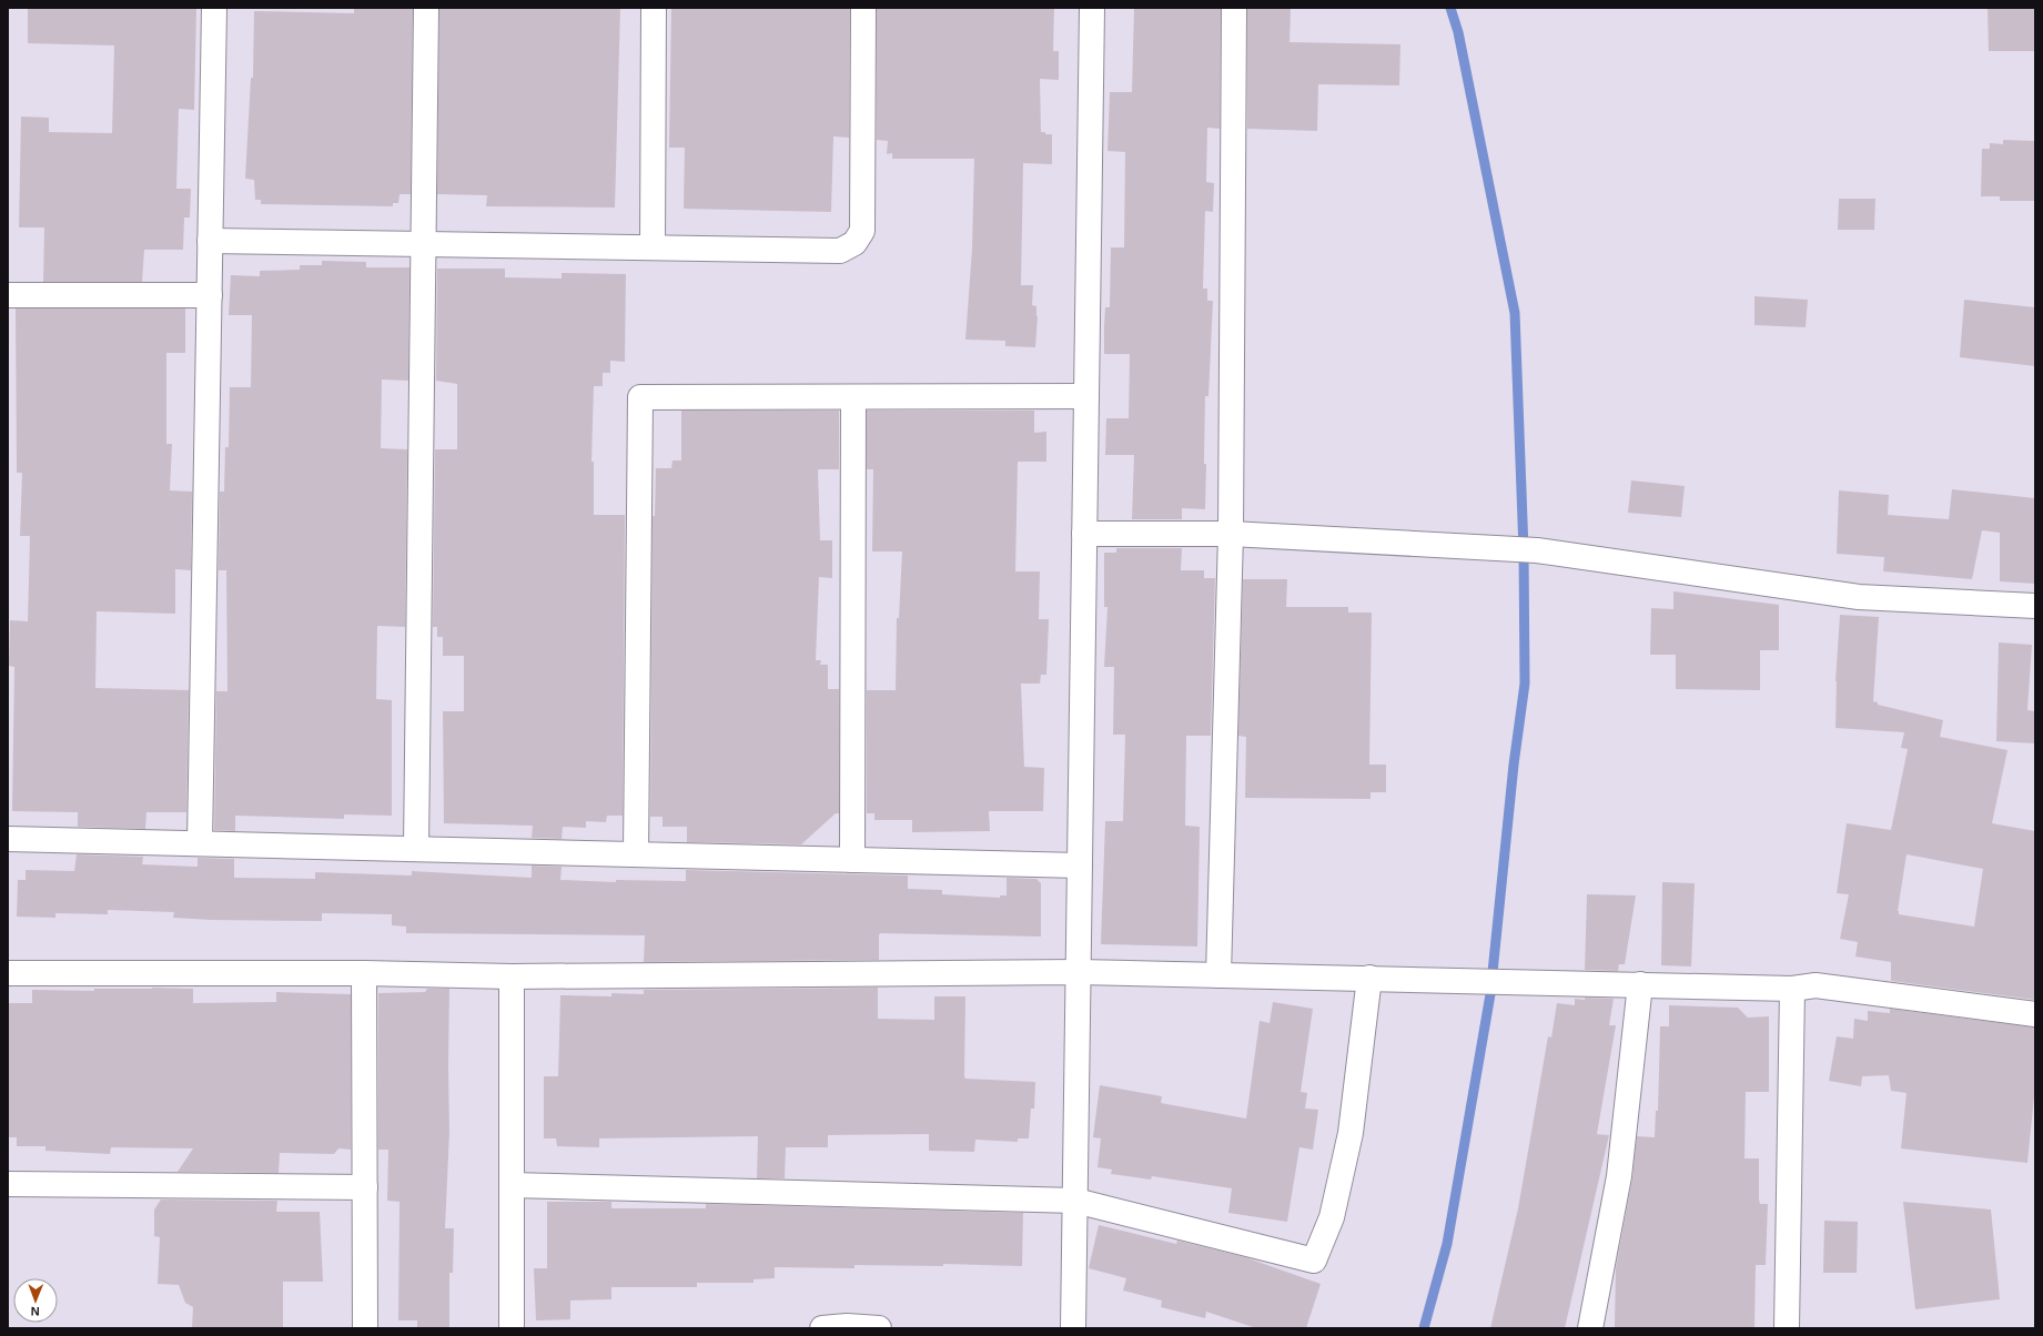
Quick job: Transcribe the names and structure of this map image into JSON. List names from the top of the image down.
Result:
{
  "north": "bottom"
}
